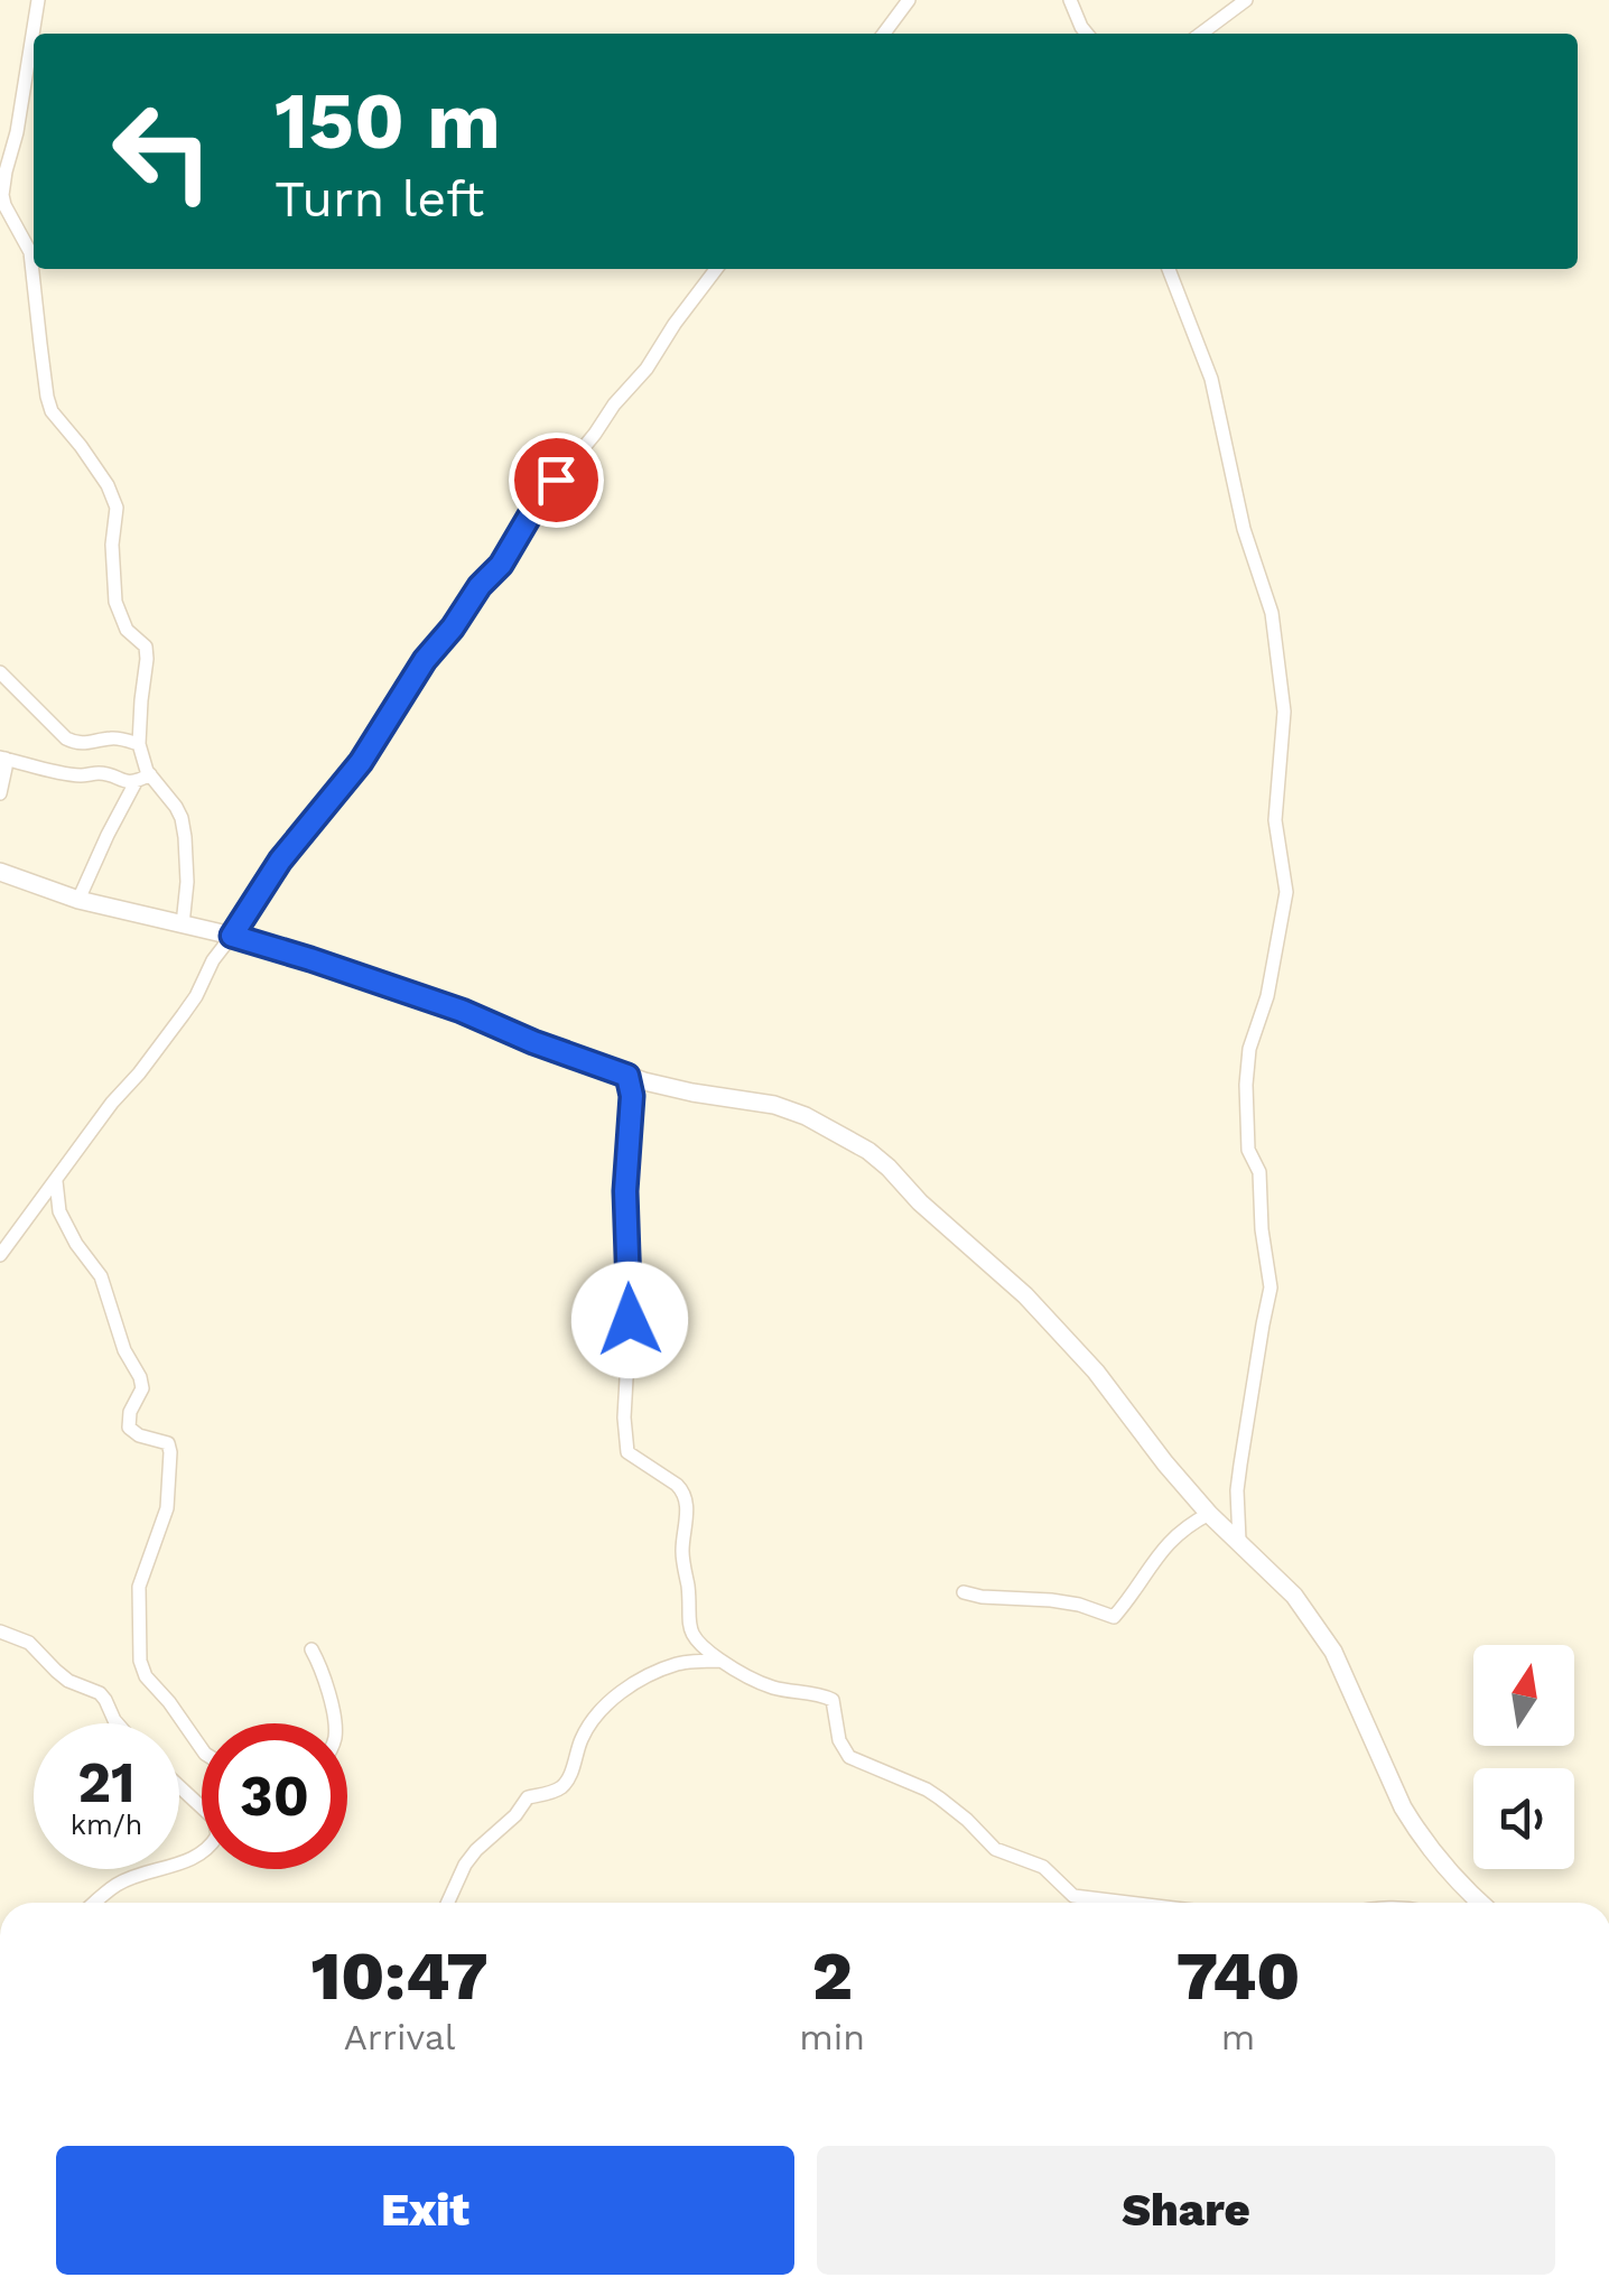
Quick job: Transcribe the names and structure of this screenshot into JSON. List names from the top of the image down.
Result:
{
  "north": "top",
  "page": {
    "turn": ["150 m", "Turn left"],
    "speed": "21 km/h",
    "limit": "30",
    "eta": [
      "10:47",
      "Arrival",
      "2",
      "min",
      "740",
      "m"
    ],
    "buttons": ["Exit", "Share"]
  }
}
